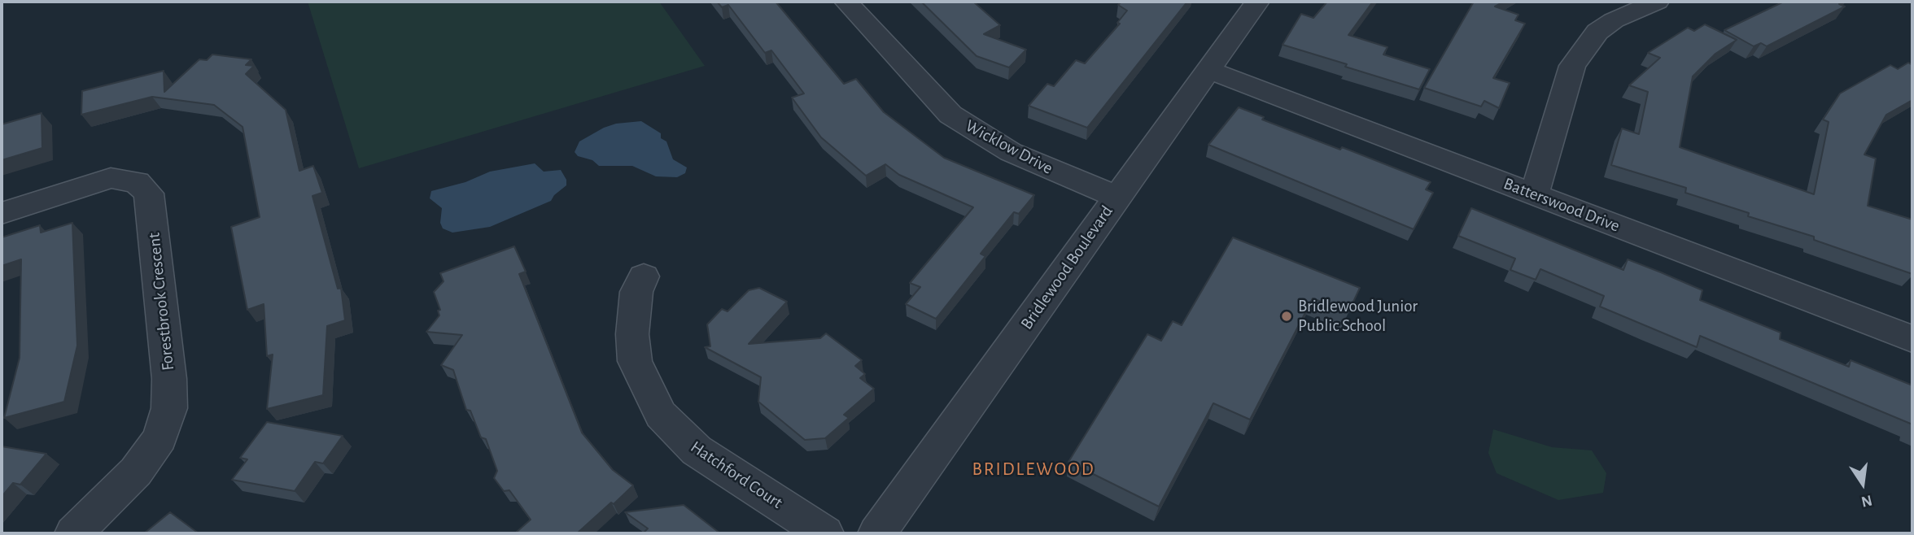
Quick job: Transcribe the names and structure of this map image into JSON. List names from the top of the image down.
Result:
{
  "streets": {
    "street": [
      "Wicklow Drive",
      "Batterswood Drive",
      "Bridlewood Boulevard",
      "Forestbrook Crescent",
      "Hatchford Court"
    ]
  },
  "crossings": [
    ["Wicklow Drive", "Bridlewood Boulevard"],
    ["Batterswood Drive", "Bridlewood Boulevard"]
  ],
  "districts": ["BRIDLEWOOD"],
  "places": ["Bridlewood Junior Public School"],
  "north": "bottom"
}
